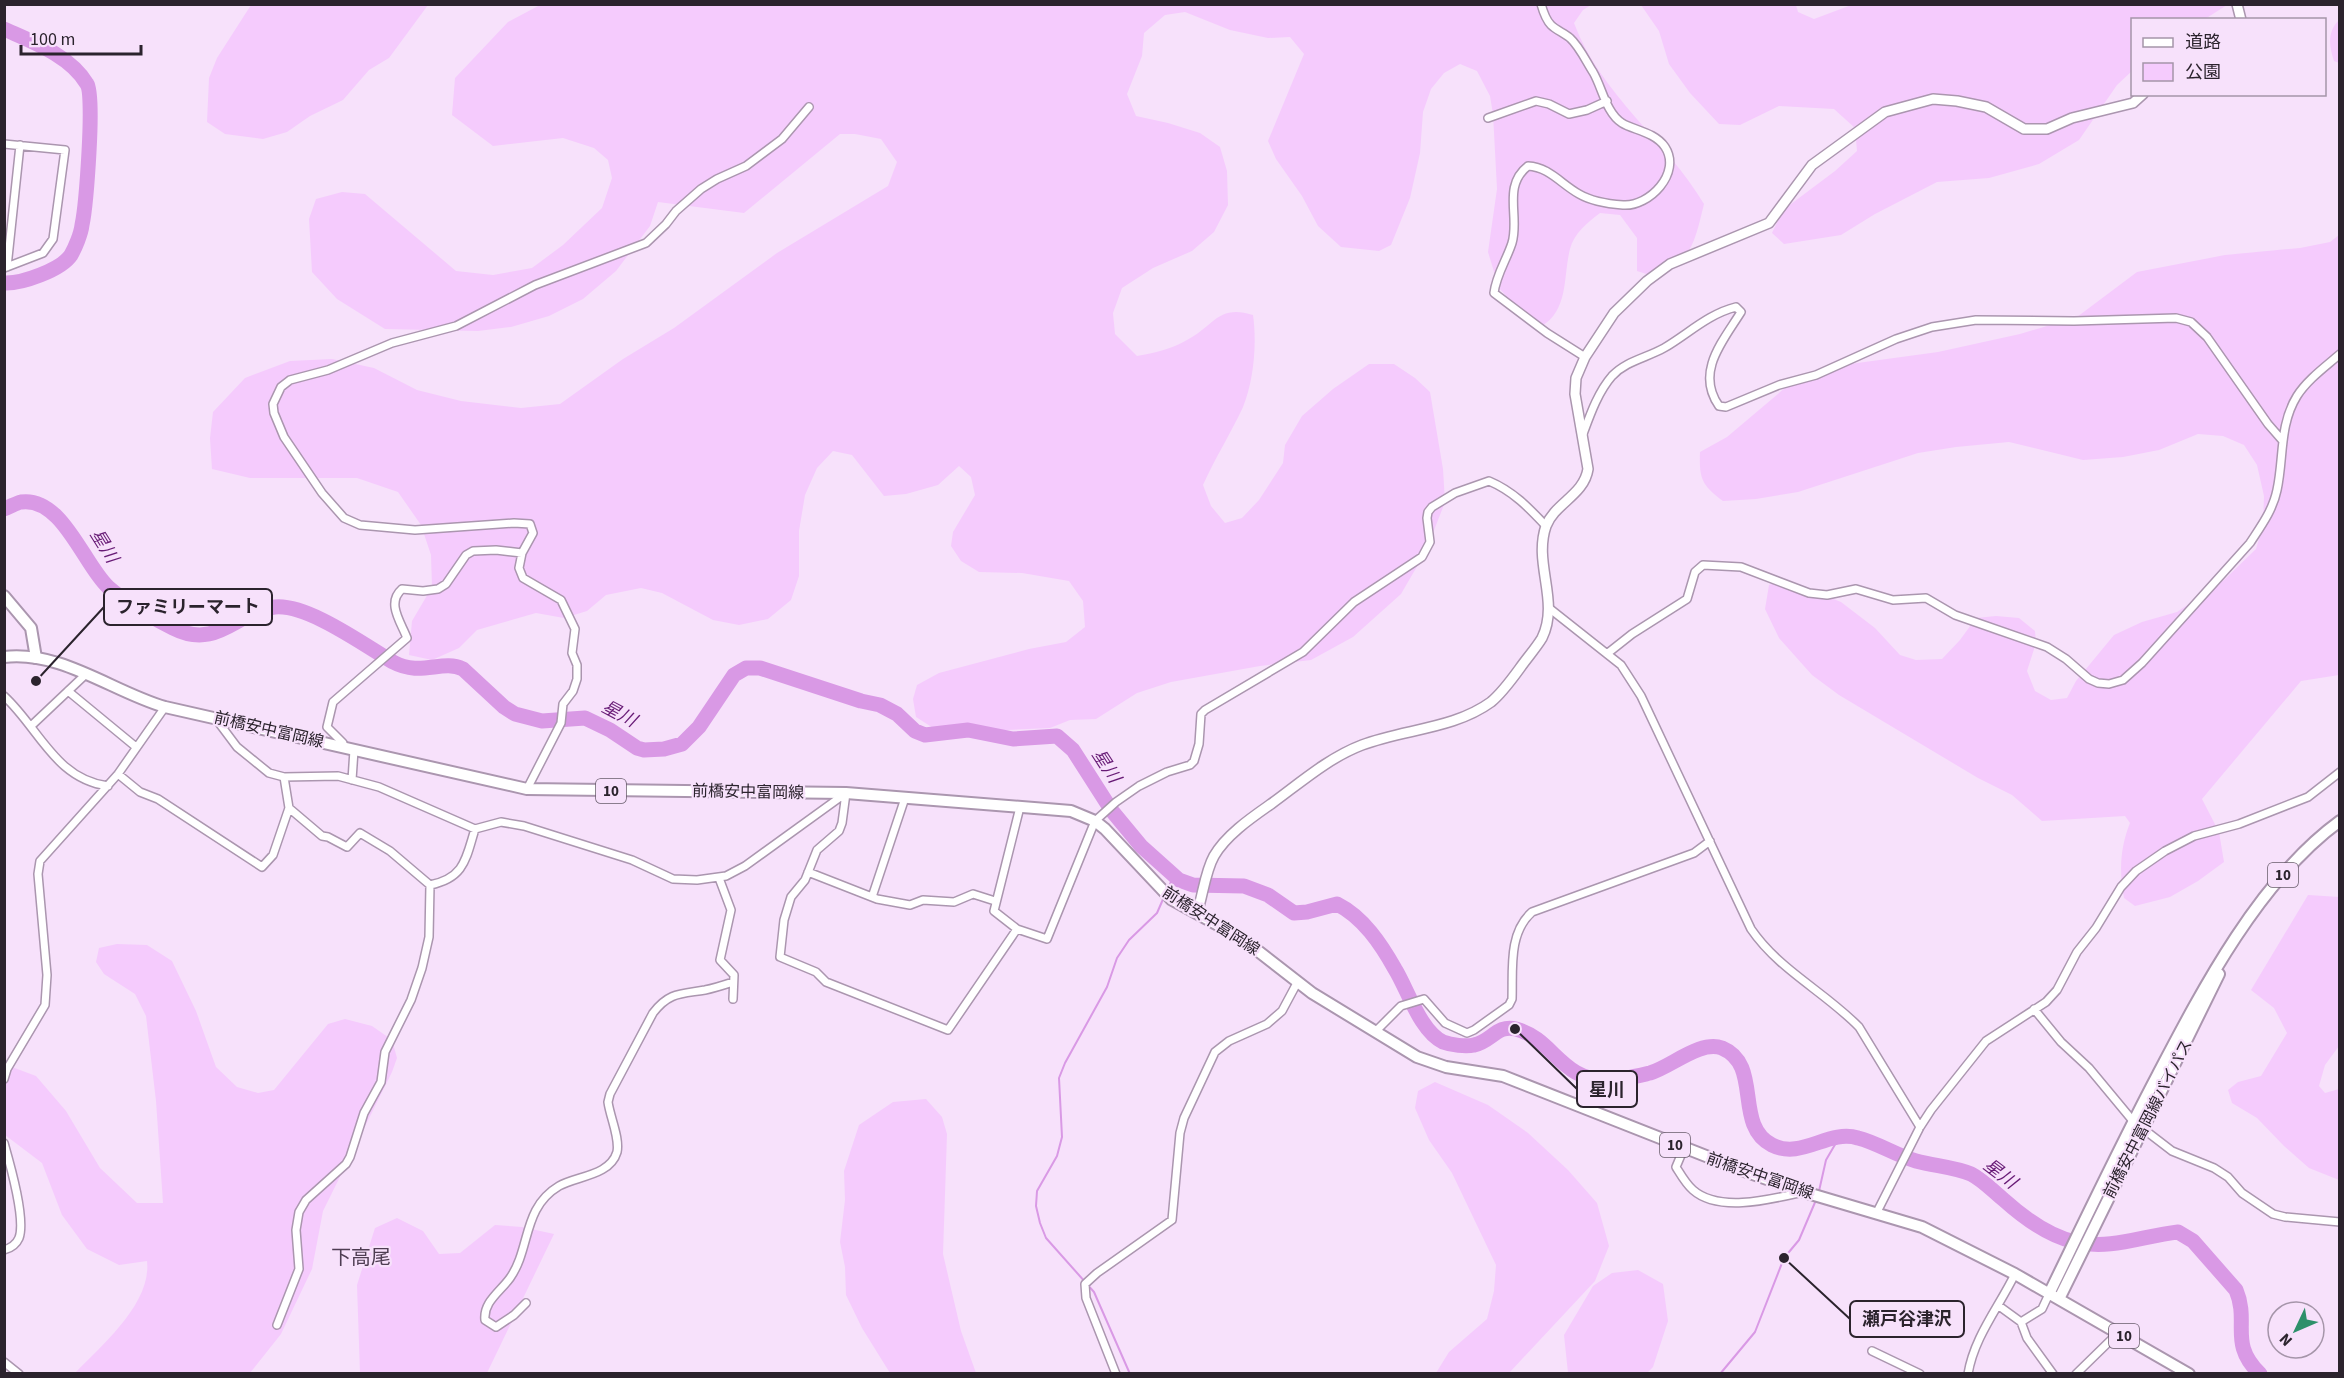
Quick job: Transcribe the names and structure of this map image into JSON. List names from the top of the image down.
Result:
{
  "streets": {
    "main road": ["前橋安中富岡線", "10", "前橋安中富岡線バイパス"]
  },
  "crossings": [
    ["前橋安中富岡線", "前橋安中富岡線バイパス"]
  ],
  "districts": ["下高尾"],
  "water": ["星川"],
  "places": ["ファミリーマート", "星川", "瀬戸谷津沢"],
  "legend": ["道路", "公園"],
  "scale_bar": "100 m",
  "north": "bottom left"
}
